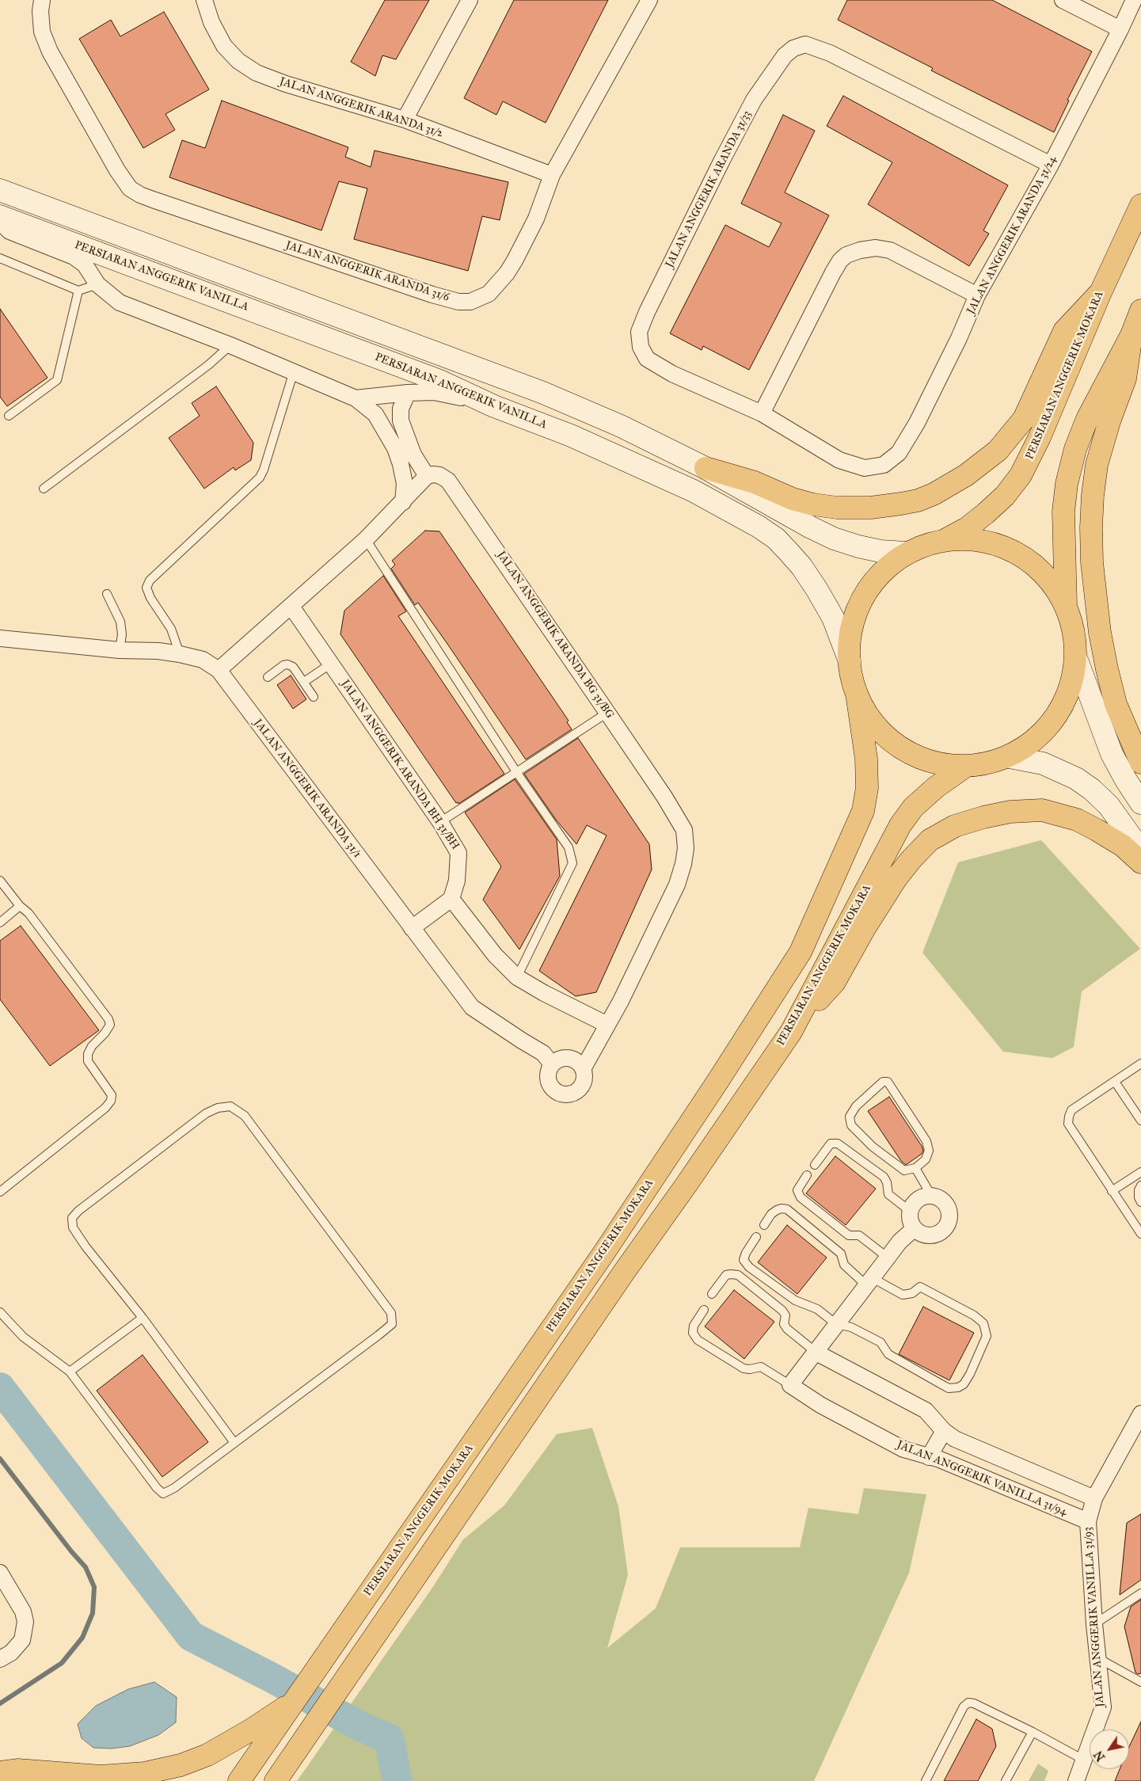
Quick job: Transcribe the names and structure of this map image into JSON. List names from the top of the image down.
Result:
{
  "streets": {
    "main road": ["PERSIARAN ANGGERIK VANILLA", "PERSIARAN ANGGERIK MOKARA"],
    "street": [
      "JALAN ANGGERIK ARANDA 31/2",
      "JALAN ANGGERIK ARANDA 31/33",
      "JALAN ANGGERIK ARANDA 31/24",
      "JALAN ANGGERIK ARANDA 31/6",
      "JALAN ANGGERIK ARANDA BG 31/BG",
      "JALAN ANGGERIK ARANDA BH 31/BH",
      "JALAN ANGGERIK ARANDA 31/1",
      "JALAN ANGGERIK VANILLA 31/94",
      "JALAN ANGGERIK VANILLA 31/93"
    ]
  },
  "crossings": [
    ["JALAN ANGGERIK ARANDA 31/2", "JALAN ANGGERIK ARANDA 31/6"],
    ["JALAN ANGGERIK ARANDA 31/33", "JALAN ANGGERIK ARANDA 31/24"],
    ["JALAN ANGGERIK ARANDA BG 31/BG", "JALAN ANGGERIK ARANDA 31/1"],
    ["JALAN ANGGERIK VANILLA 31/94", "JALAN ANGGERIK VANILLA 31/93"]
  ],
  "north": "bottom left"
}
